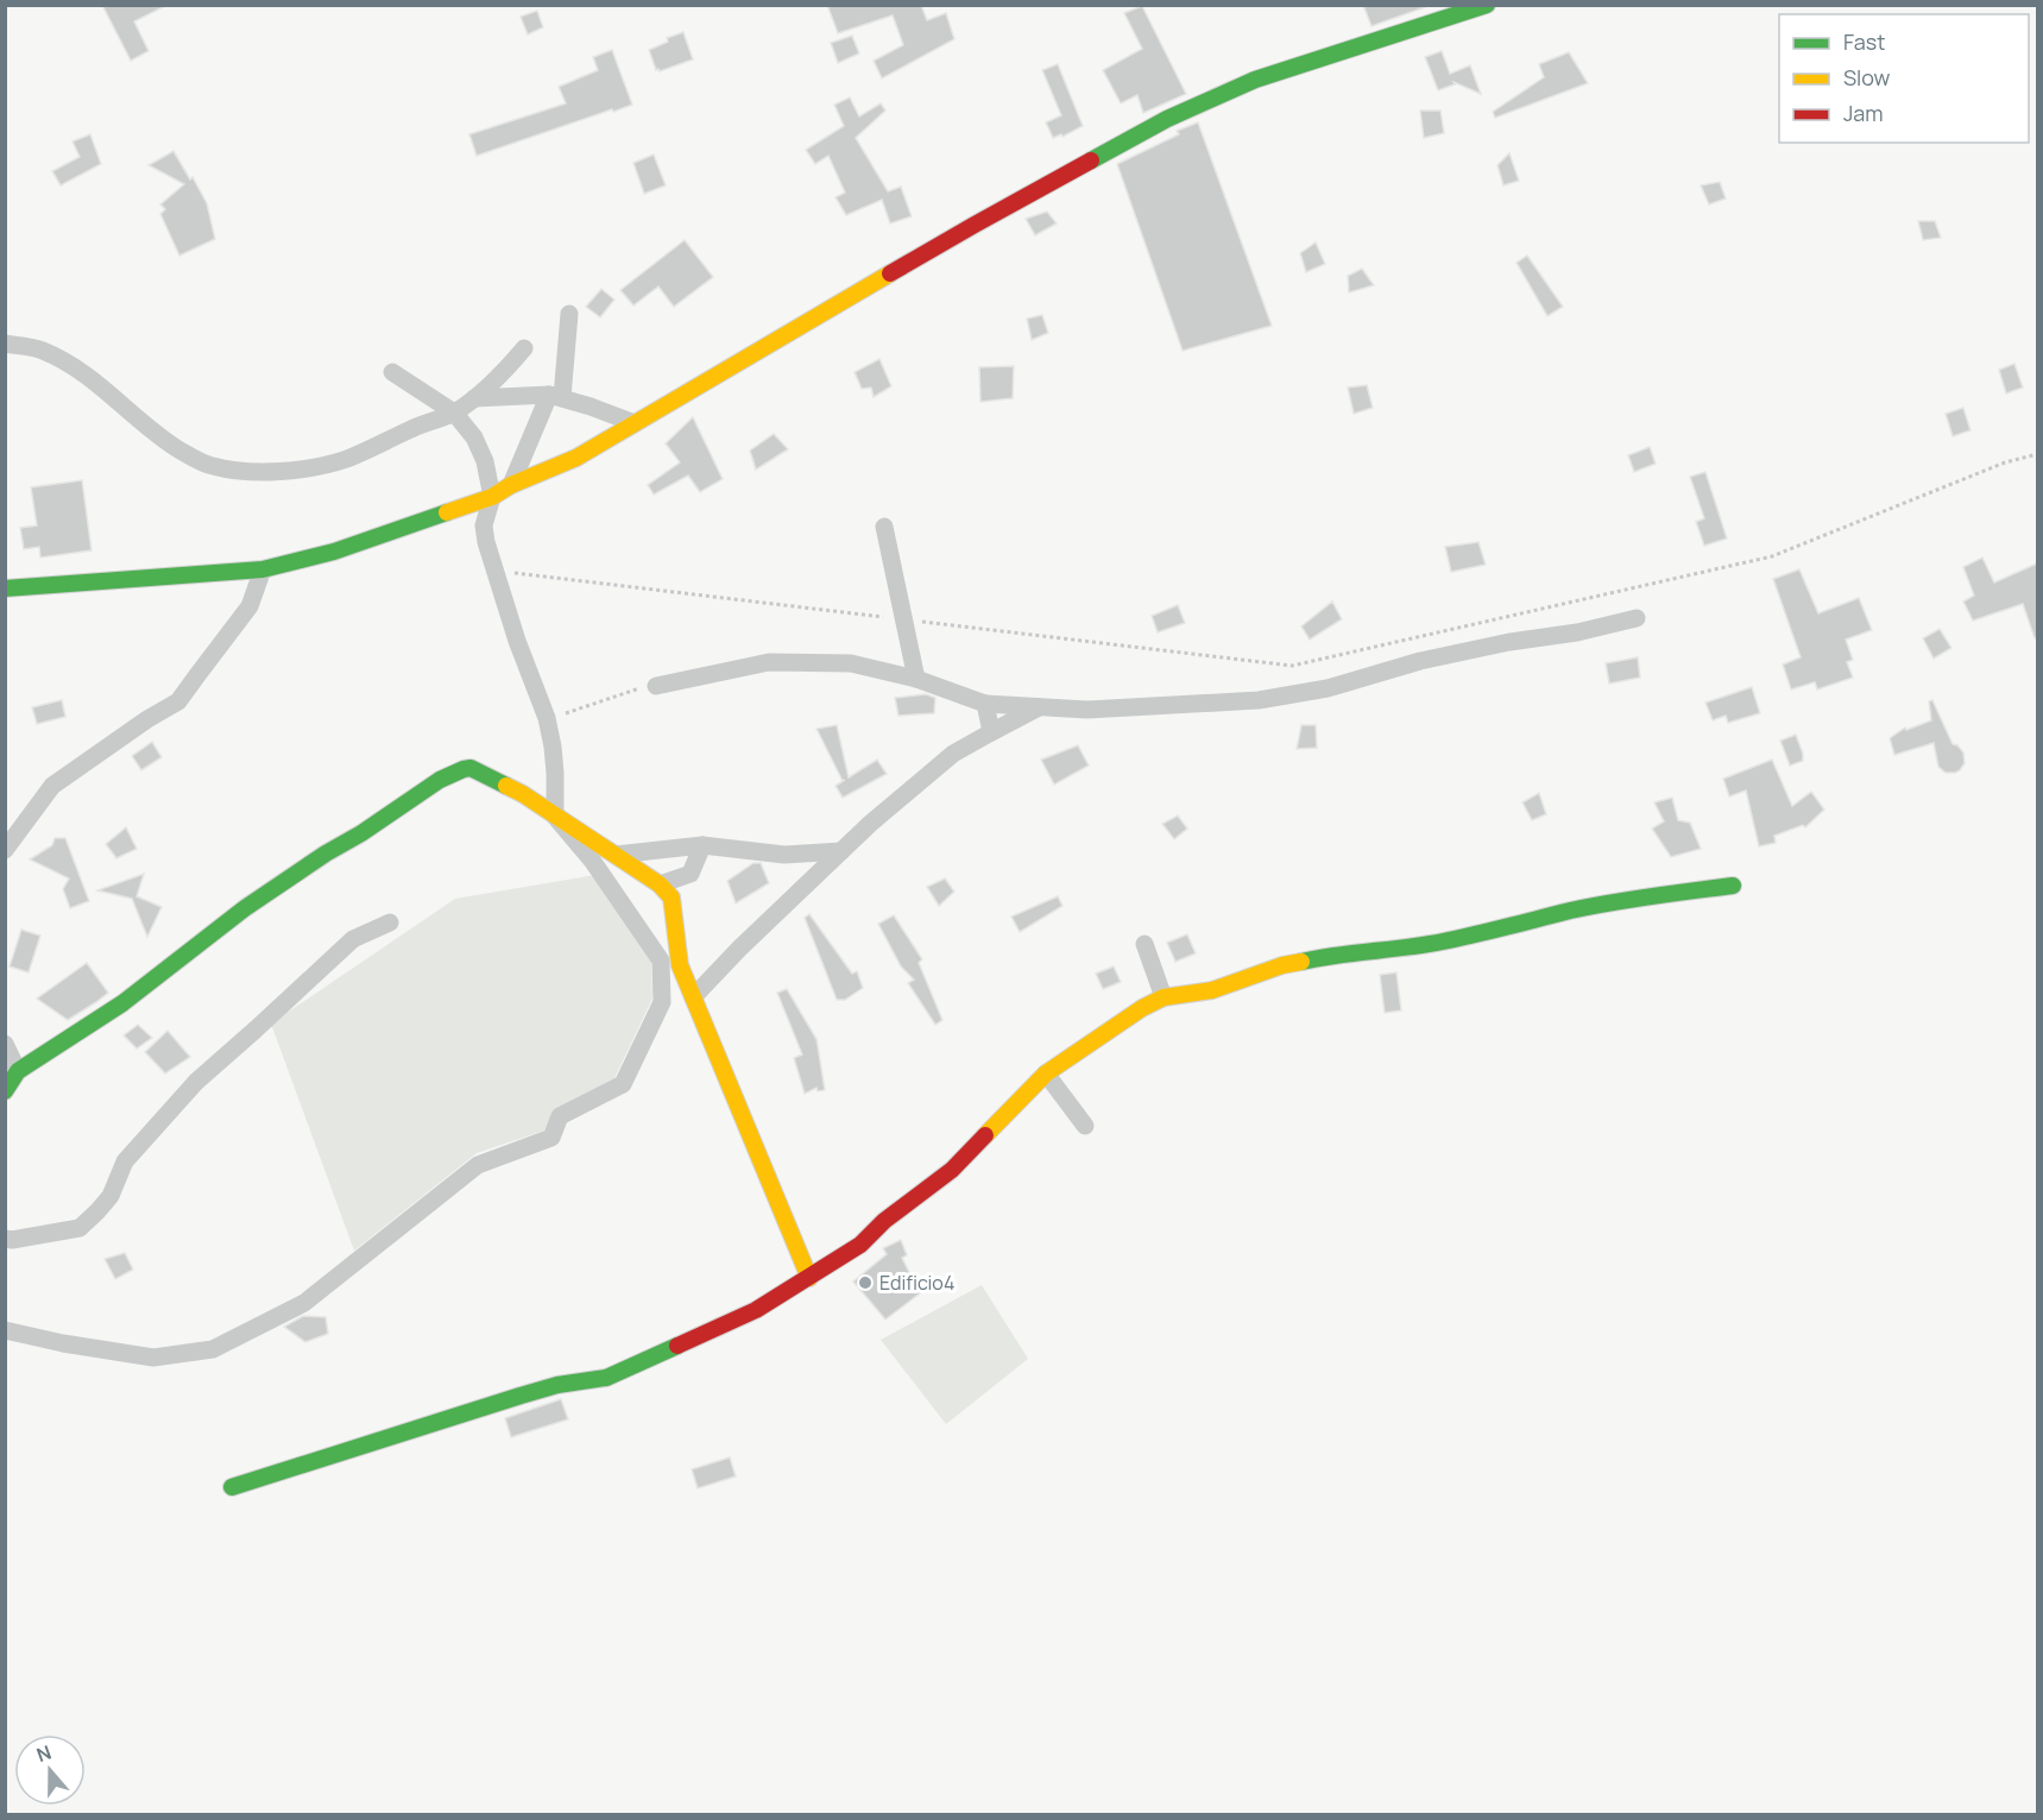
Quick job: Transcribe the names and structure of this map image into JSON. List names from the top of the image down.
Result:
{
  "places": ["Edificio4"],
  "legend": ["Fast", "Slow", "Jam"],
  "north": "top"
}
